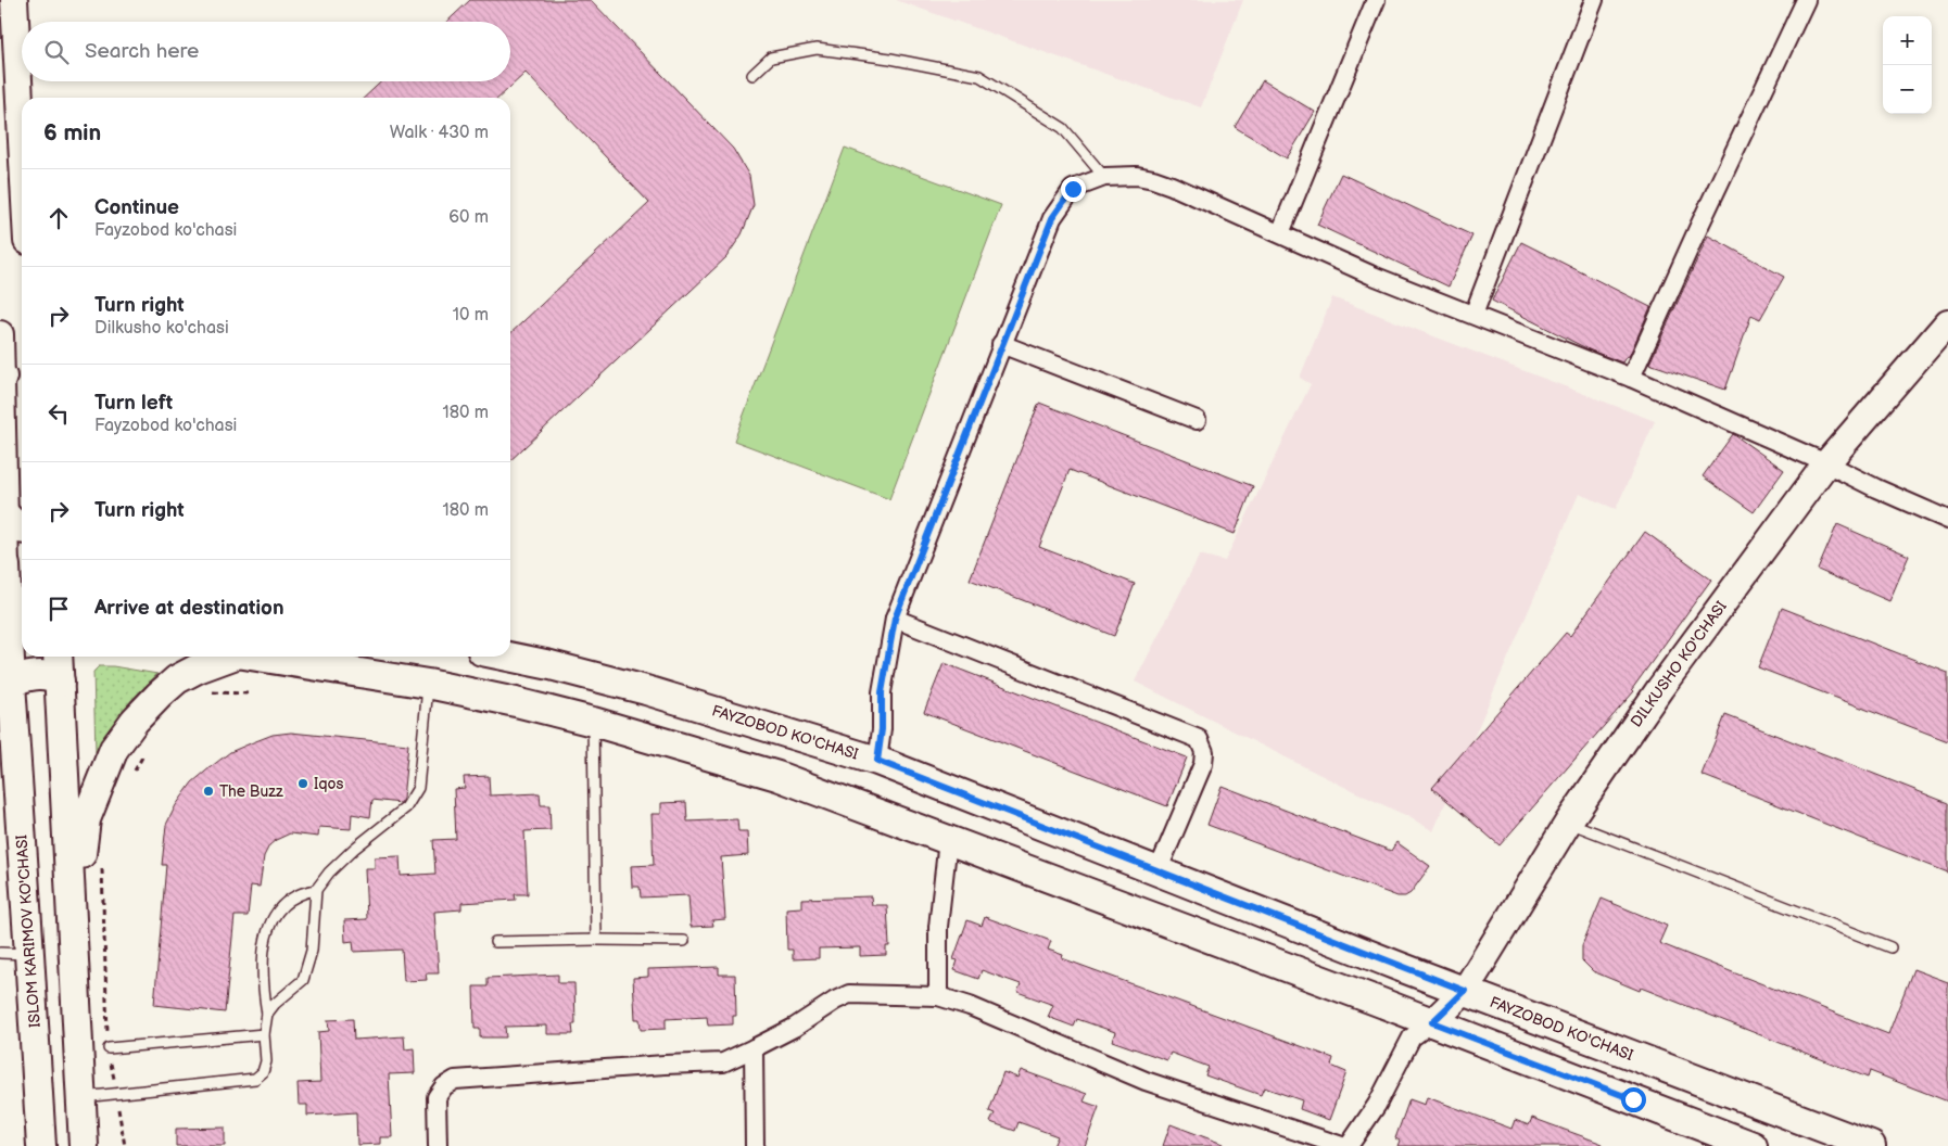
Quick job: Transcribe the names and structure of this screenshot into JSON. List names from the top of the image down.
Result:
{
  "streets": {
    "main road": ["FAYZOBOD KO'CHASI", "ISLOM KARIMOV KO'CHASI"],
    "street": ["DILKUSHO KO'CHASI"]
  },
  "crossings": [
    ["DILKUSHO KO'CHASI", "FAYZOBOD KO'CHASI"]
  ],
  "places": ["Iqos", "The Buzz"],
  "page": {
    "map_buttons": ["+", "−"],
    "search": "Search here",
    "heading": ["6 min", "Walk · 430 m"],
    "list": [
      ["Continue", "Fayzobod ko'chasi", "60 m"],
      ["Turn right", "Dilkusho ko'chasi", "10 m"],
      ["Turn left", "Fayzobod ko'chasi", "180 m"],
      ["Turn right", "180 m"],
      "Arrive at destination"
    ]
  }
}
